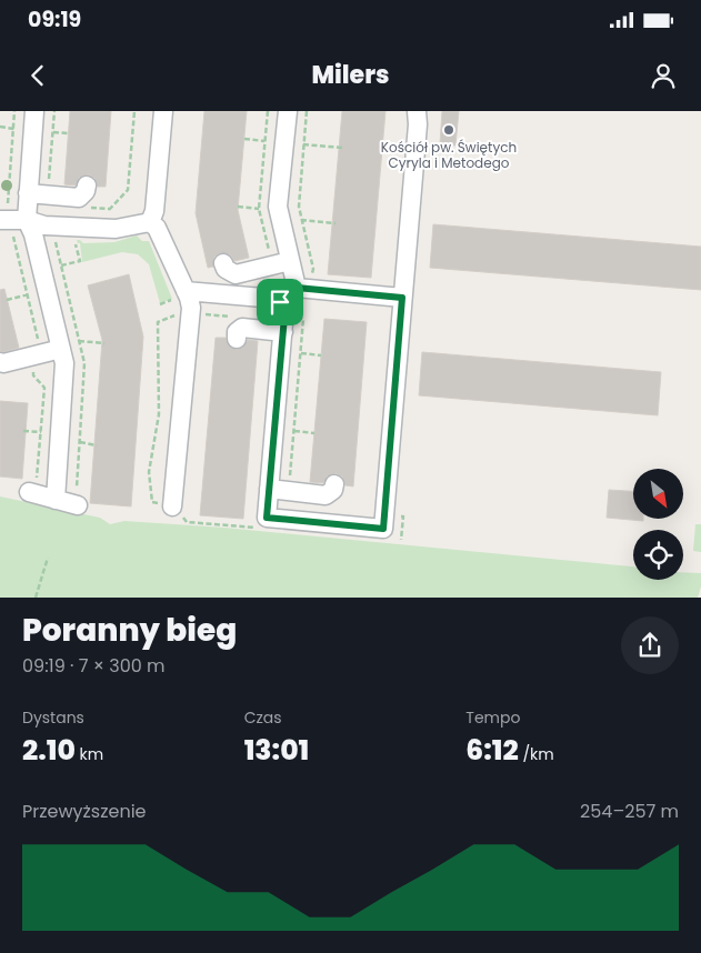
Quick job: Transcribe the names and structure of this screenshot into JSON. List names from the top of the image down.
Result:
{
  "places": ["Kościół pw. Świętych Cyryla i Metodego"],
  "north": "bottom right",
  "page": {
    "status": "09:19",
    "header": "Milers",
    "heading": ["Poranny bieg", "09:19 · 7 × 300 m"],
    "stats": [
      ["Dystans", "2.10 km"],
      ["Czas", "13:01"],
      ["Tempo", "6:12 /km"]
    ],
    "chart": ["Przewyższenie", "254–257 m"]
  }
}
